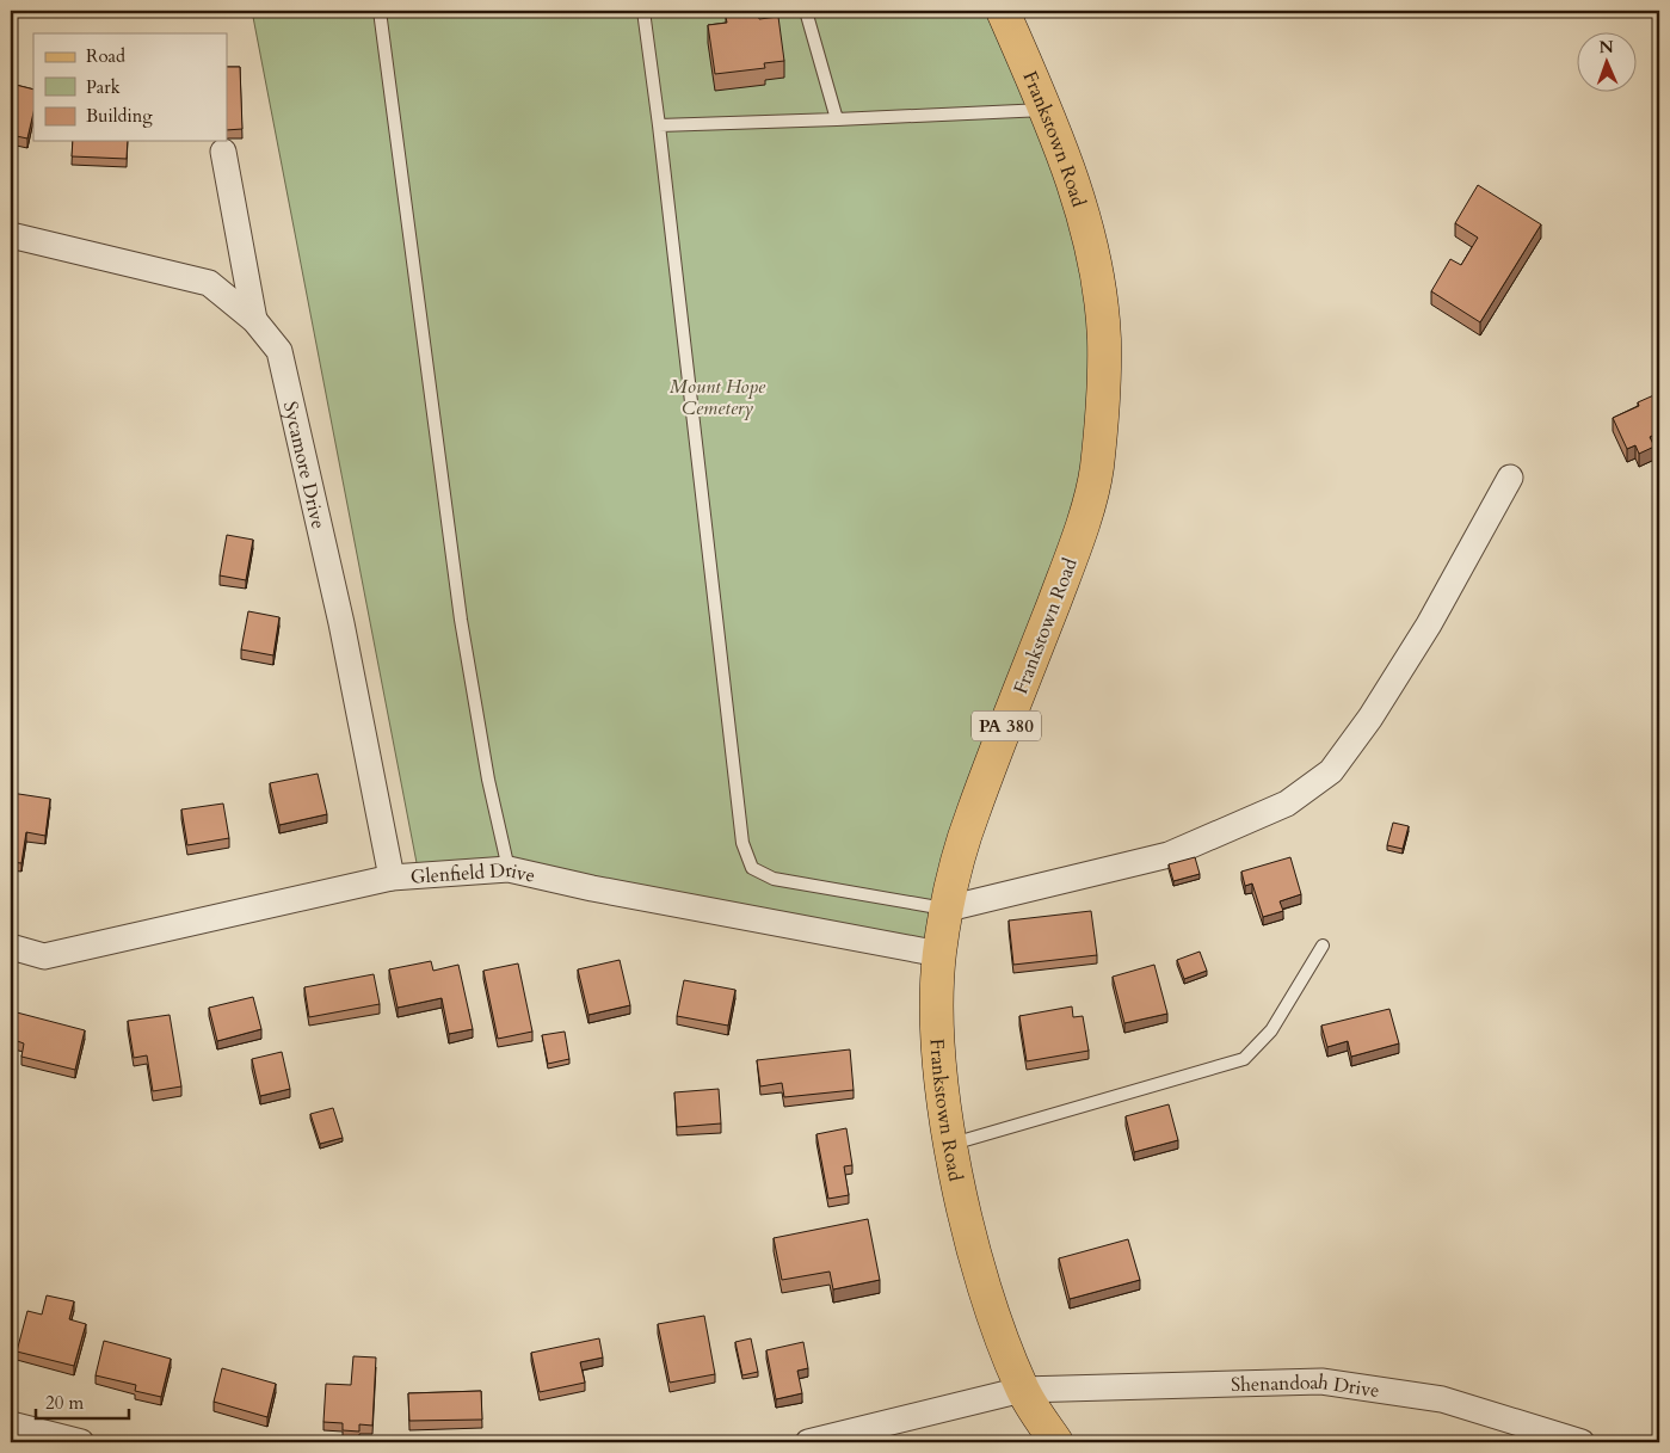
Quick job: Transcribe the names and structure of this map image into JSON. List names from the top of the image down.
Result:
{
  "streets": {
    "main road": ["Frankstown Road", "PA 380"],
    "street": ["Sycamore Drive", "Glenfield Drive", "Shenandoah Drive"]
  },
  "crossings": [
    ["Frankstown Road", "Glenfield Drive"],
    ["Frankstown Road", "Shenandoah Drive"],
    ["Sycamore Drive", "Glenfield Drive"]
  ],
  "parks": ["Mount Hope Cemetery"],
  "legend": ["Road", "Park", "Building"],
  "scale_bar": "20 m",
  "north": "top"
}
